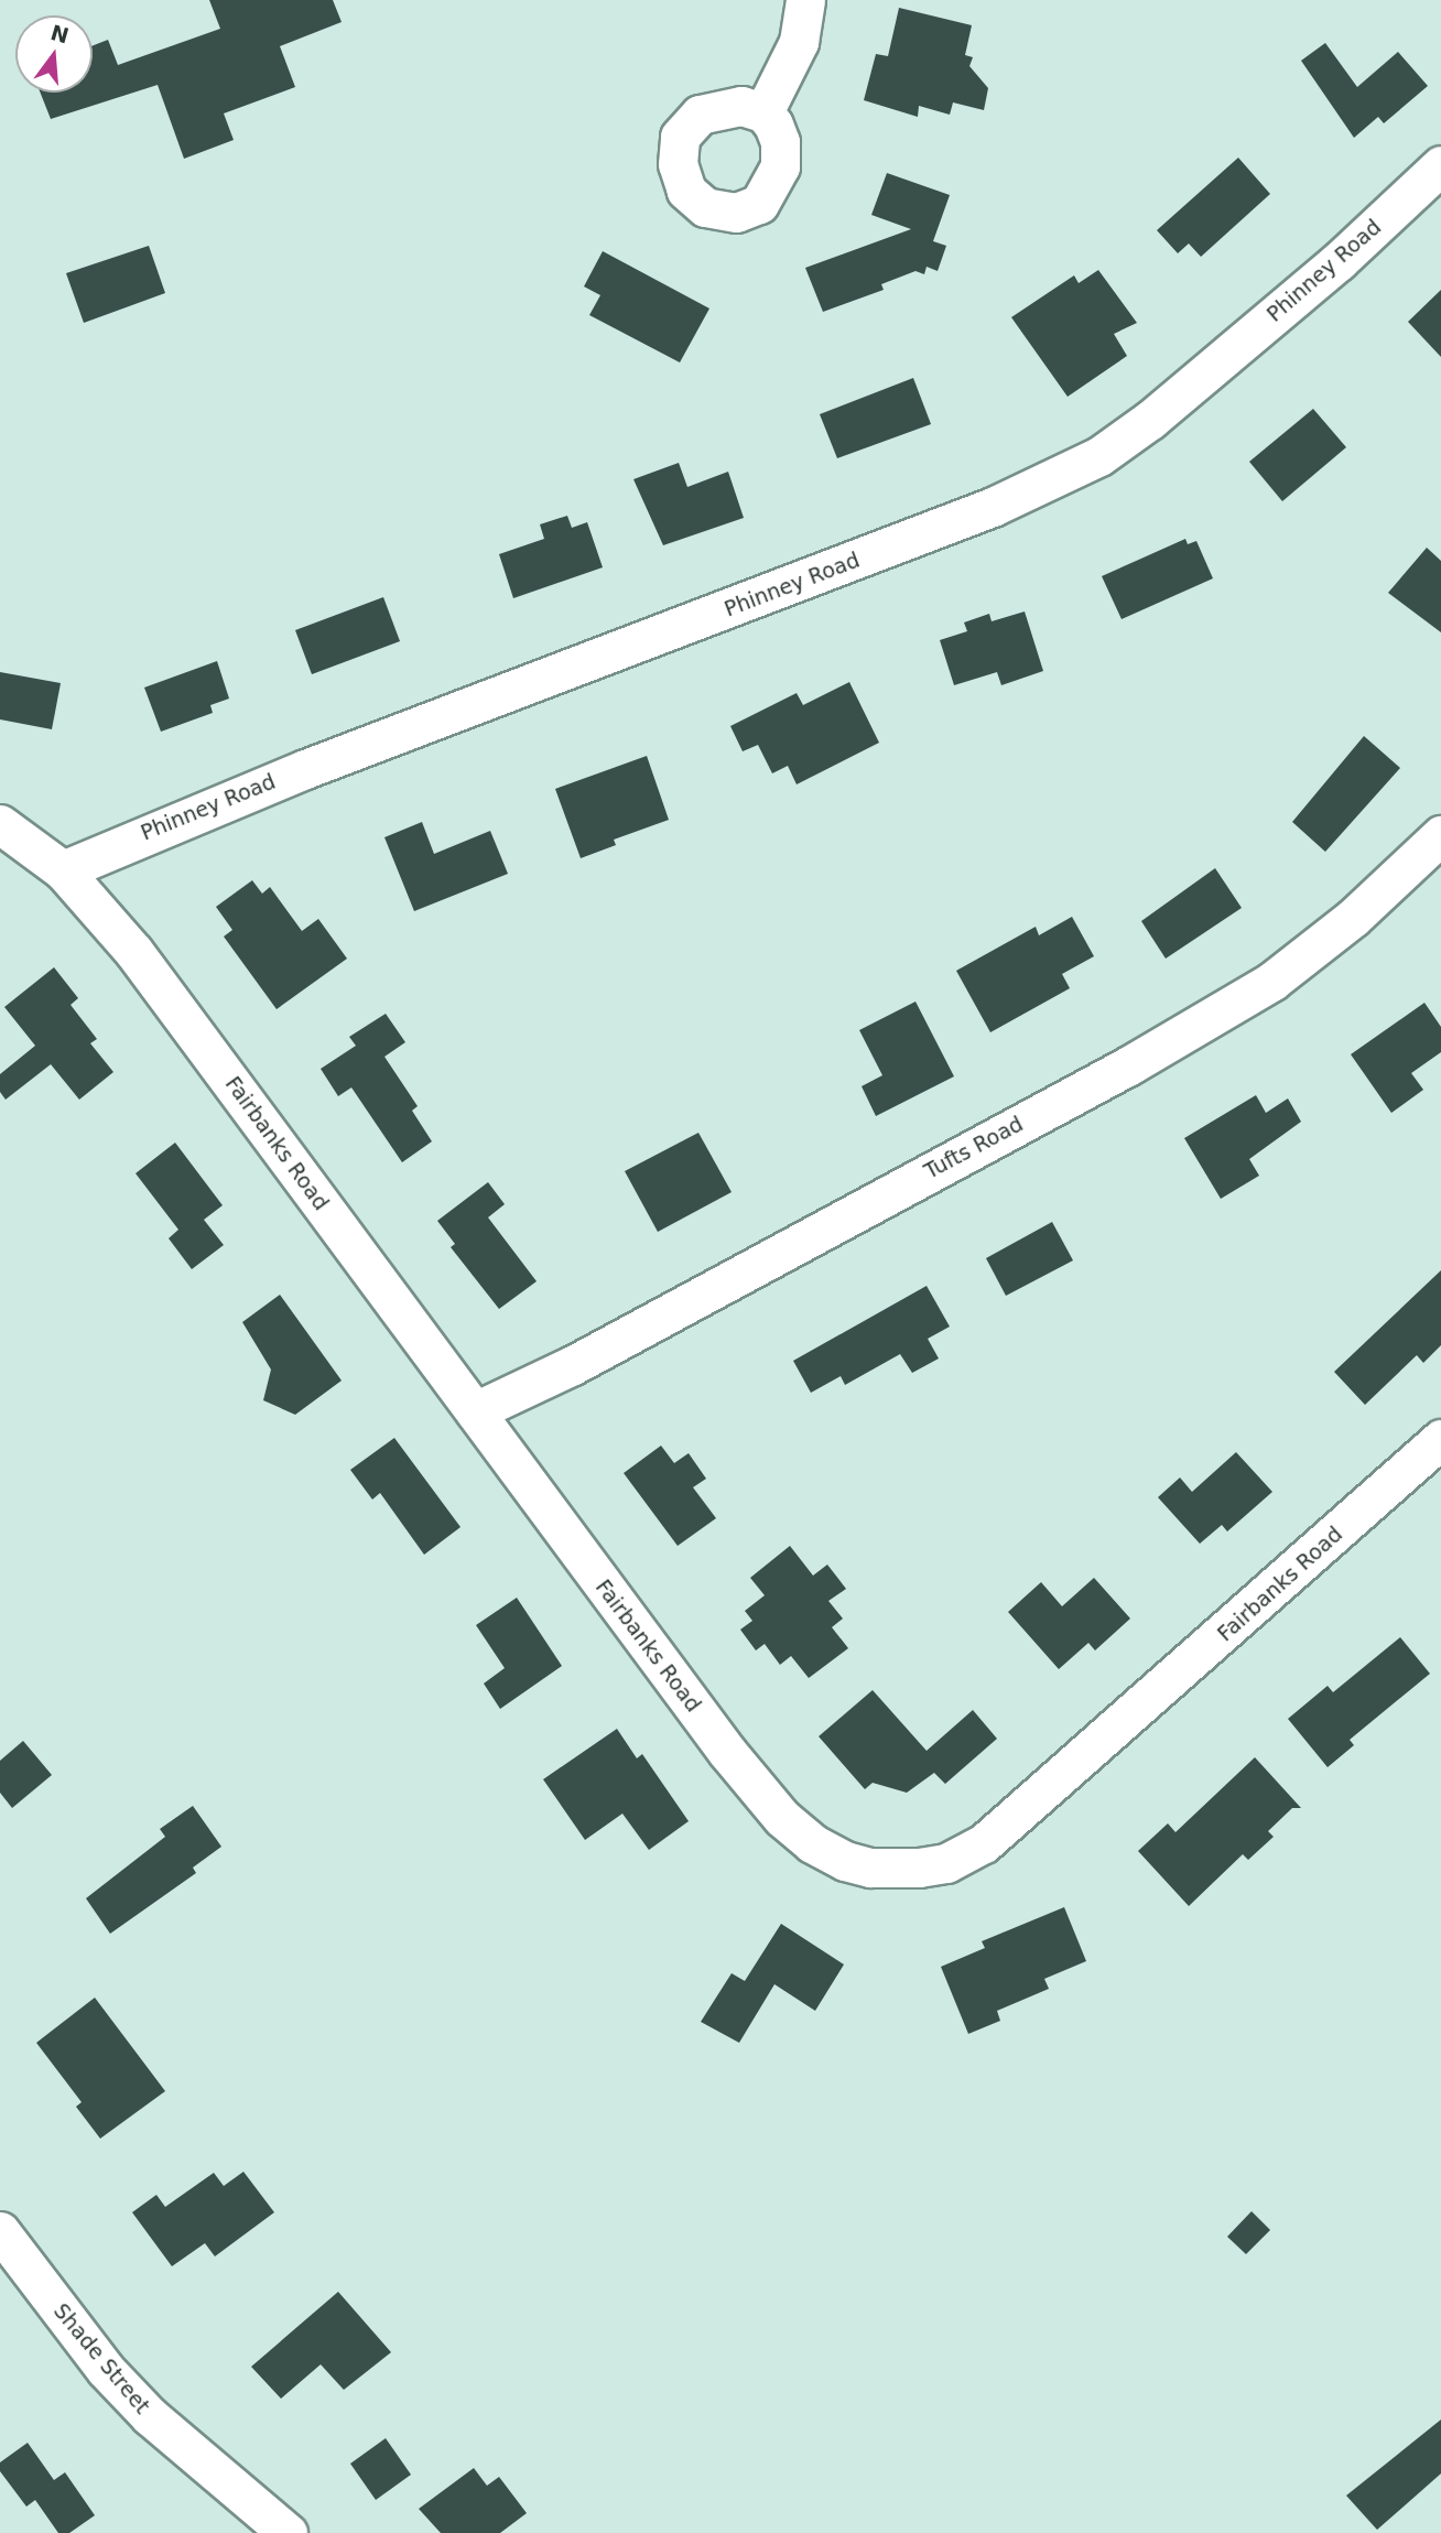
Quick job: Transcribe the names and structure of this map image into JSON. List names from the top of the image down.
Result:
{
  "streets": {
    "street": [
      "Phinney Road",
      "Fairbanks Road",
      "Tufts Road",
      "Shade Street"
    ]
  },
  "crossings": [
    ["Phinney Road", "Fairbanks Road"],
    ["Fairbanks Road", "Tufts Road"]
  ],
  "north": "top"
}
